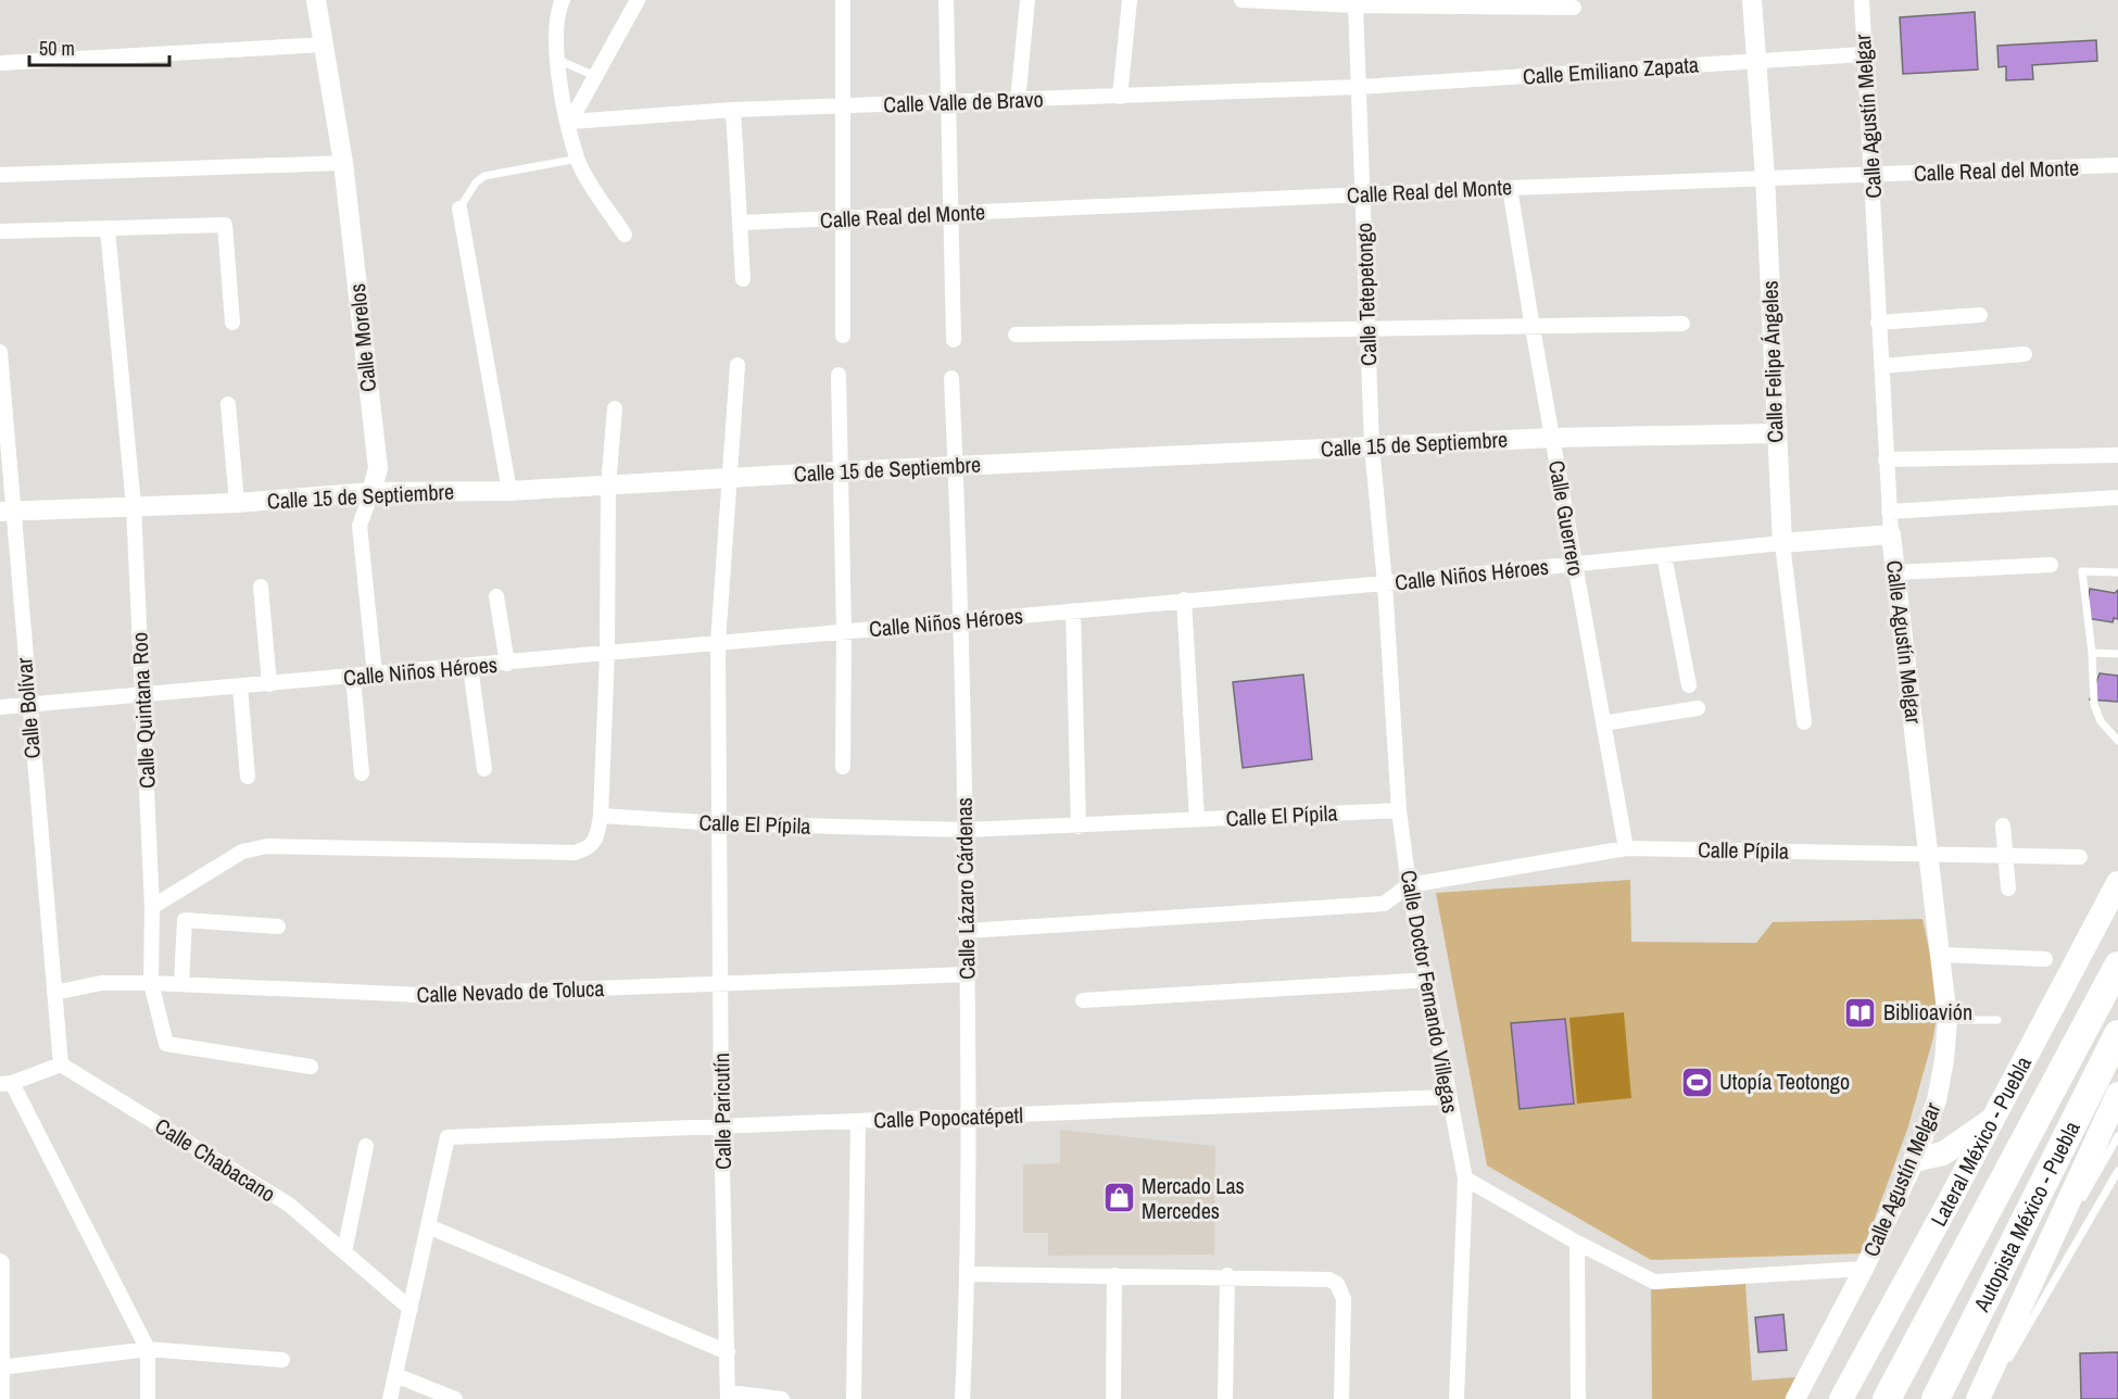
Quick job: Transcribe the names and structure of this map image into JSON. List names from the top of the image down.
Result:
{
  "streets": {
    "highway": ["Lateral México - Puebla", "Autopista México - Puebla"],
    "street": [
      "Calle Emiliano Zapata",
      "Calle Valle de Bravo",
      "Calle Agustín Melgar",
      "Calle Real del Monte",
      "Calle Tetepetongo",
      "Calle Morelos",
      "Calle Felipe Ángeles",
      "Calle 15 de Septiembre",
      "Calle Guerrero",
      "Calle Niños Héroes",
      "Calle Bolívar",
      "Calle Quintana Roo",
      "Calle El Pípila",
      "Calle Pípila",
      "Calle Lázaro Cárdenas",
      "Calle Nevado de Toluca",
      "Calle Doctor Fernando Villegas",
      "Calle Paricutín",
      "Calle Popocatépetl",
      "Calle Chabacano"
    ]
  },
  "crossings": [
    ["Calle Emiliano Zapata", "Calle Valle de Bravo"],
    ["Calle Emiliano Zapata", "Calle Agustín Melgar"],
    ["Calle Emiliano Zapata", "Calle Tetepetongo"],
    ["Calle Emiliano Zapata", "Calle Felipe Ángeles"],
    ["Calle Valle de Bravo", "Calle Tetepetongo"],
    ["Calle Agustín Melgar", "Calle Real del Monte"],
    ["Calle Agustín Melgar", "Calle Niños Héroes"],
    ["Calle Agustín Melgar", "Calle Pípila"],
    ["Calle Real del Monte", "Calle Tetepetongo"],
    ["Calle Real del Monte", "Calle Felipe Ángeles"],
    ["Calle Real del Monte", "Calle Guerrero"],
    ["Calle Tetepetongo", "Calle 15 de Septiembre"],
    ["Calle Tetepetongo", "Calle Niños Héroes"],
    ["Calle Tetepetongo", "Calle Doctor Fernando Villegas"],
    ["Calle Morelos", "Calle 15 de Septiembre"],
    ["Calle Morelos", "Calle Niños Héroes"],
    ["Calle Felipe Ángeles", "Calle 15 de Septiembre"],
    ["Calle Felipe Ángeles", "Calle Niños Héroes"],
    ["Calle 15 de Septiembre", "Calle Guerrero"],
    ["Calle 15 de Septiembre", "Calle Bolívar"],
    ["Calle 15 de Septiembre", "Calle Quintana Roo"],
    ["Calle 15 de Septiembre", "Calle Lázaro Cárdenas"],
    ["Calle 15 de Septiembre", "Calle Paricutín"],
    ["Calle Guerrero", "Calle Niños Héroes"],
    ["Calle Guerrero", "Calle Pípila"],
    ["Calle Niños Héroes", "Calle Bolívar"],
    ["Calle Niños Héroes", "Calle Quintana Roo"],
    ["Calle Niños Héroes", "Calle Lázaro Cárdenas"],
    ["Calle Niños Héroes", "Calle Doctor Fernando Villegas"],
    ["Calle Niños Héroes", "Calle Paricutín"],
    ["Calle Bolívar", "Calle Nevado de Toluca"],
    ["Calle Bolívar", "Calle Chabacano"],
    ["Calle Quintana Roo", "Calle Nevado de Toluca"],
    ["Calle El Pípila", "Calle Lázaro Cárdenas"],
    ["Calle El Pípila", "Calle Doctor Fernando Villegas"],
    ["Calle El Pípila", "Calle Paricutín"],
    ["Calle Pípila", "Calle Doctor Fernando Villegas"],
    ["Calle Lázaro Cárdenas", "Calle Nevado de Toluca"],
    ["Calle Lázaro Cárdenas", "Calle Popocatépetl"],
    ["Calle Nevado de Toluca", "Calle Paricutín"],
    ["Calle Doctor Fernando Villegas", "Calle Popocatépetl"],
    ["Calle Paricutín", "Calle Popocatépetl"]
  ],
  "places": {
    "library": ["Biblioavión"],
    "sports": ["Utopía Teotongo"],
    "shop": ["Mercado Las Mercedes"]
  },
  "scale_bar": "50 m"
}
